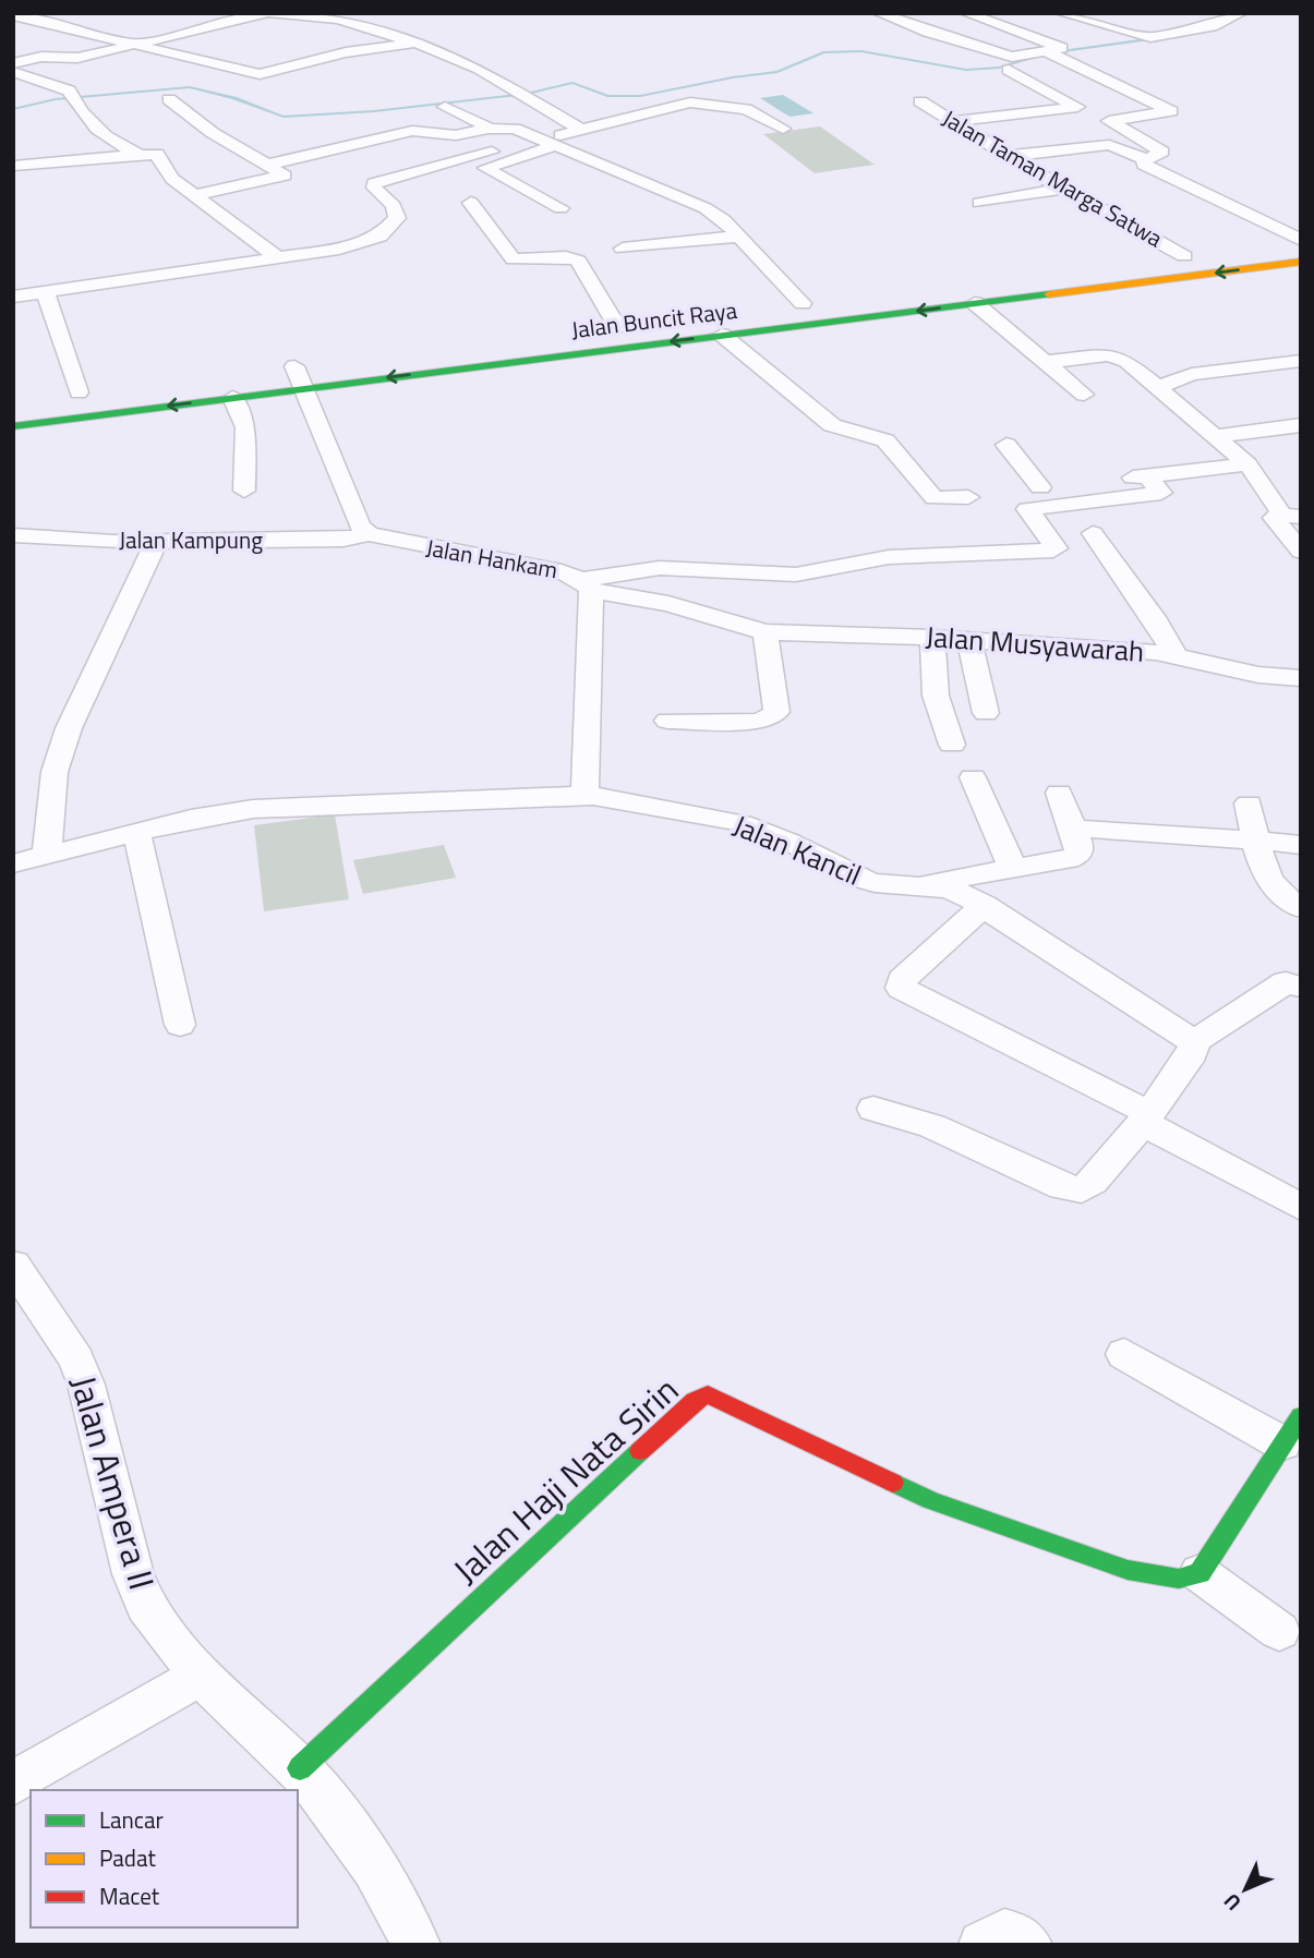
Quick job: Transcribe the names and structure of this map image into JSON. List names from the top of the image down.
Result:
{
  "streets": {
    "main road": ["Jalan Buncit Raya", "Jalan Haji Nata Sirin"],
    "street": [
      "Jalan Taman Marga Satwa",
      "Jalan Kampung",
      "Jalan Hankam",
      "Jalan Musyawarah",
      "Jalan Kancil",
      "Jalan Ampera II"
    ]
  },
  "crossings": [
    ["Jalan Kampung", "Jalan Hankam"],
    ["Jalan Hankam", "Jalan Musyawarah"],
    ["Jalan Hankam", "Jalan Kancil"],
    ["Jalan Haji Nata Sirin", "Jalan Ampera II"]
  ],
  "one_way": ["Jalan Buncit Raya"],
  "legend": ["Lancar", "Padat", "Macet"],
  "north": "bottom left"
}
